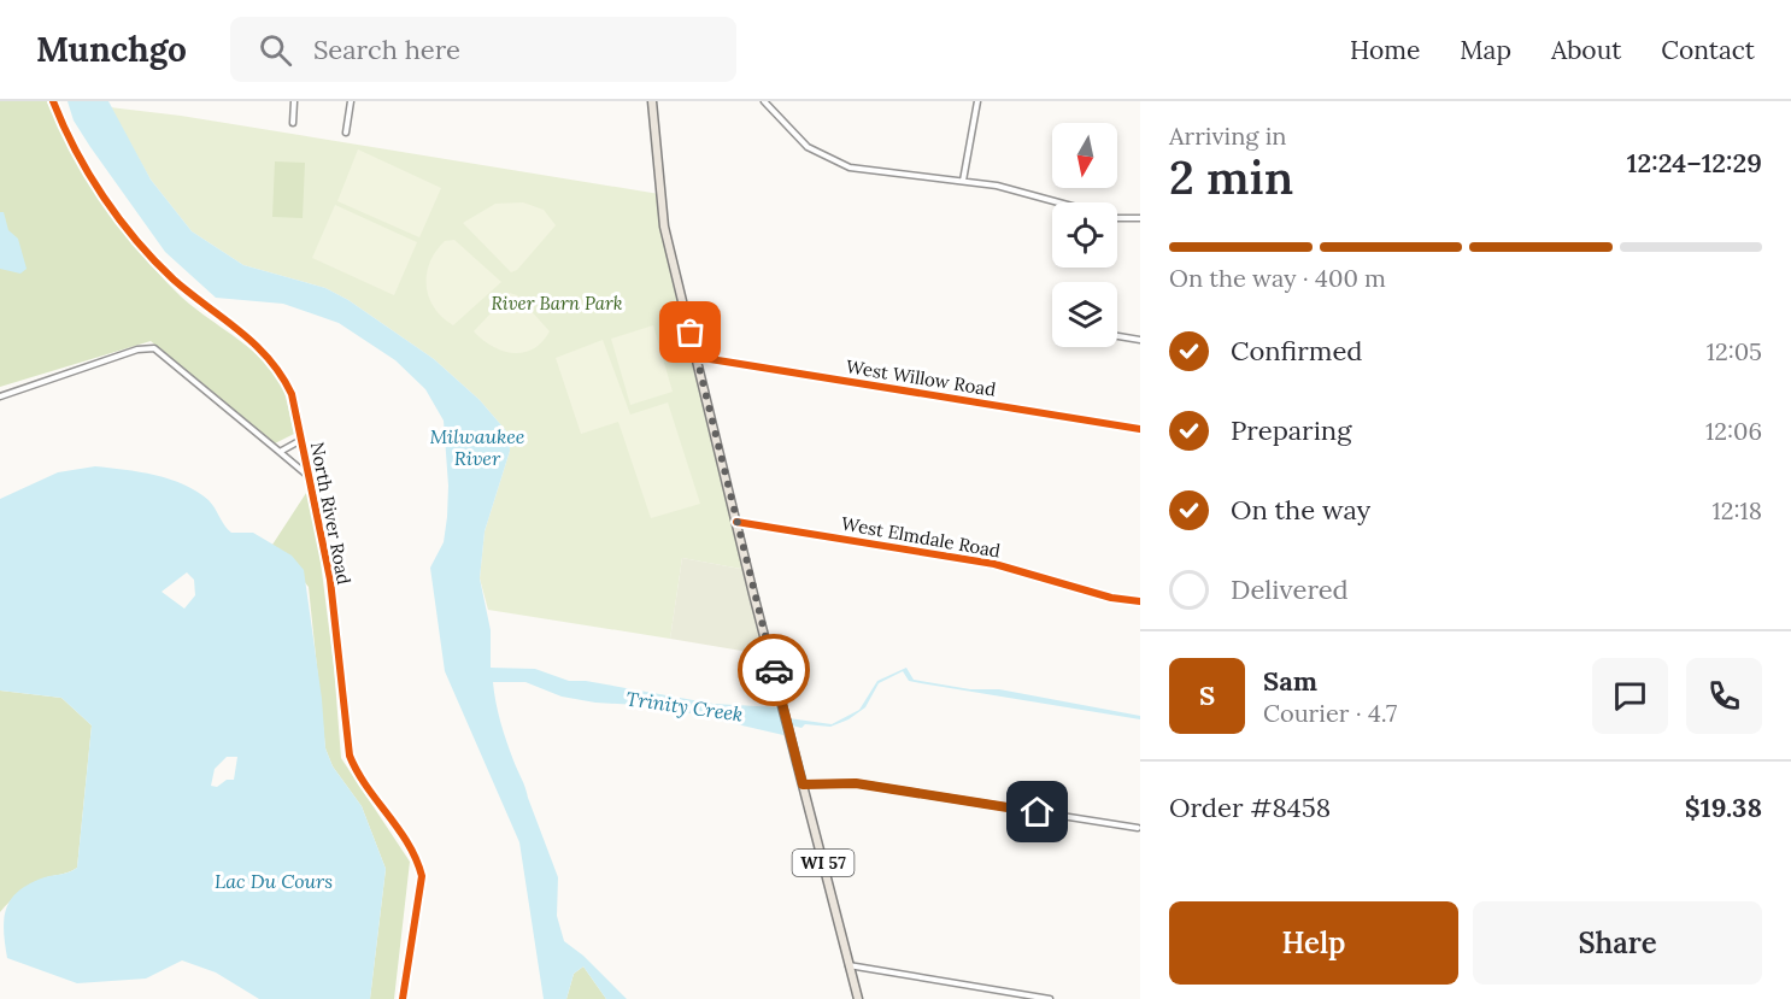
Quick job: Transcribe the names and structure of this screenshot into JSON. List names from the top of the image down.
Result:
{
  "streets": {
    "main road": ["WI 57"],
    "street": ["West Willow Road", "North River Road", "West Elmdale Road"]
  },
  "crossings": [
    ["West Willow Road", "WI 57"],
    ["West Elmdale Road", "WI 57"]
  ],
  "water": ["Milwaukee River", "Trinity Creek", "Lac Du Cours"],
  "parks": ["River Barn Park"],
  "north": "bottom",
  "page": {
    "header": "Munchgo",
    "search": "Search here",
    "nav": [
      "Home",
      "Map",
      "About",
      "Contact"
    ],
    "heading": ["2 min", "Arriving in", "12:24–12:29"],
    "panel": [
      "Sam",
      "Courier · 4.7",
      "Order #8458",
      "$19.38"
    ],
    "bar": "On the way · 400 m",
    "list": [
      ["Confirmed", "12:05"],
      ["Preparing", "12:06"],
      ["On the way", "12:18"],
      "Delivered"
    ],
    "round": "S",
    "buttons": ["Help", "Share"]
  }
}
